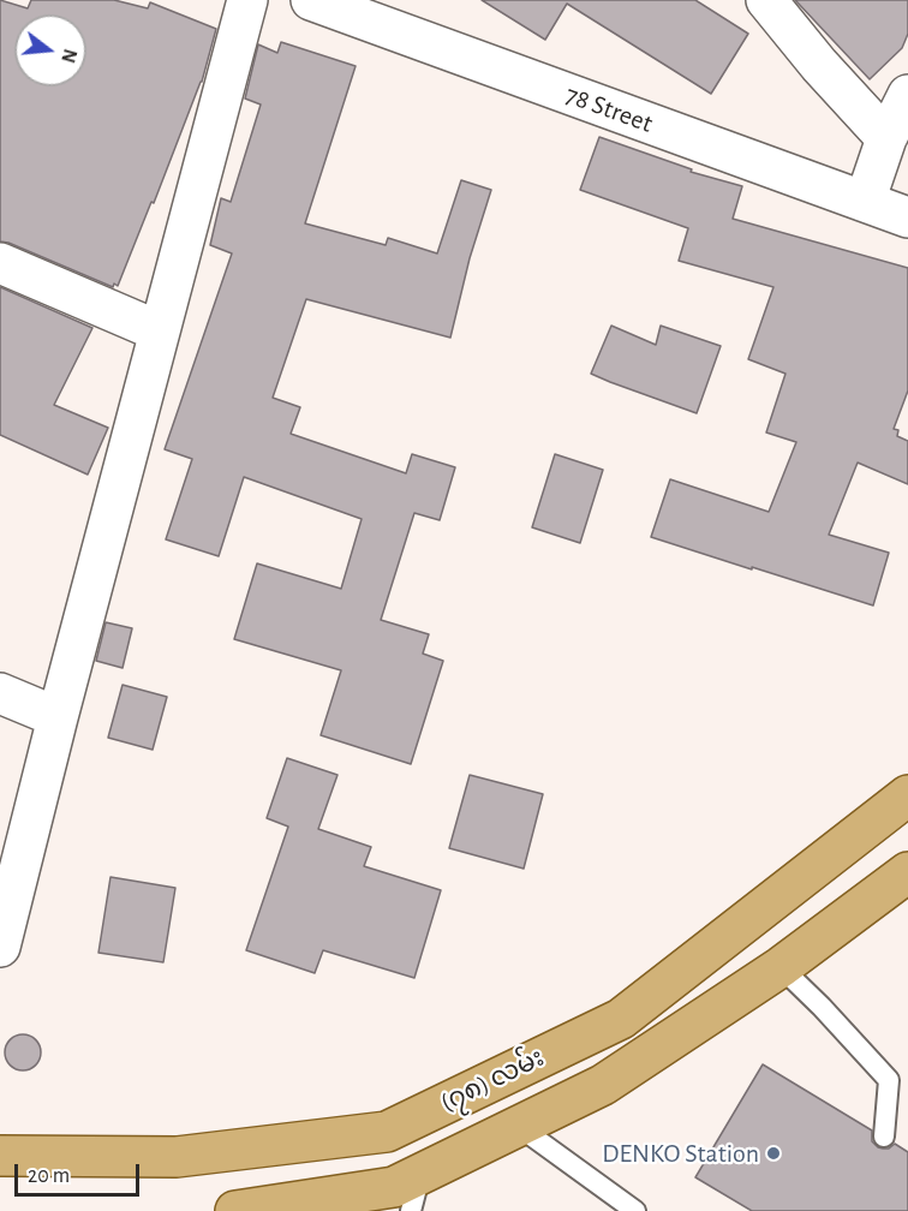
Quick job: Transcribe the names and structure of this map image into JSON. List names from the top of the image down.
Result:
{
  "streets": {
    "main road": ["(၇၈) လမ်း"],
    "street": ["78 Street"]
  },
  "places": ["DENKO Station"],
  "scale_bar": "20 m",
  "north": "right"
}
